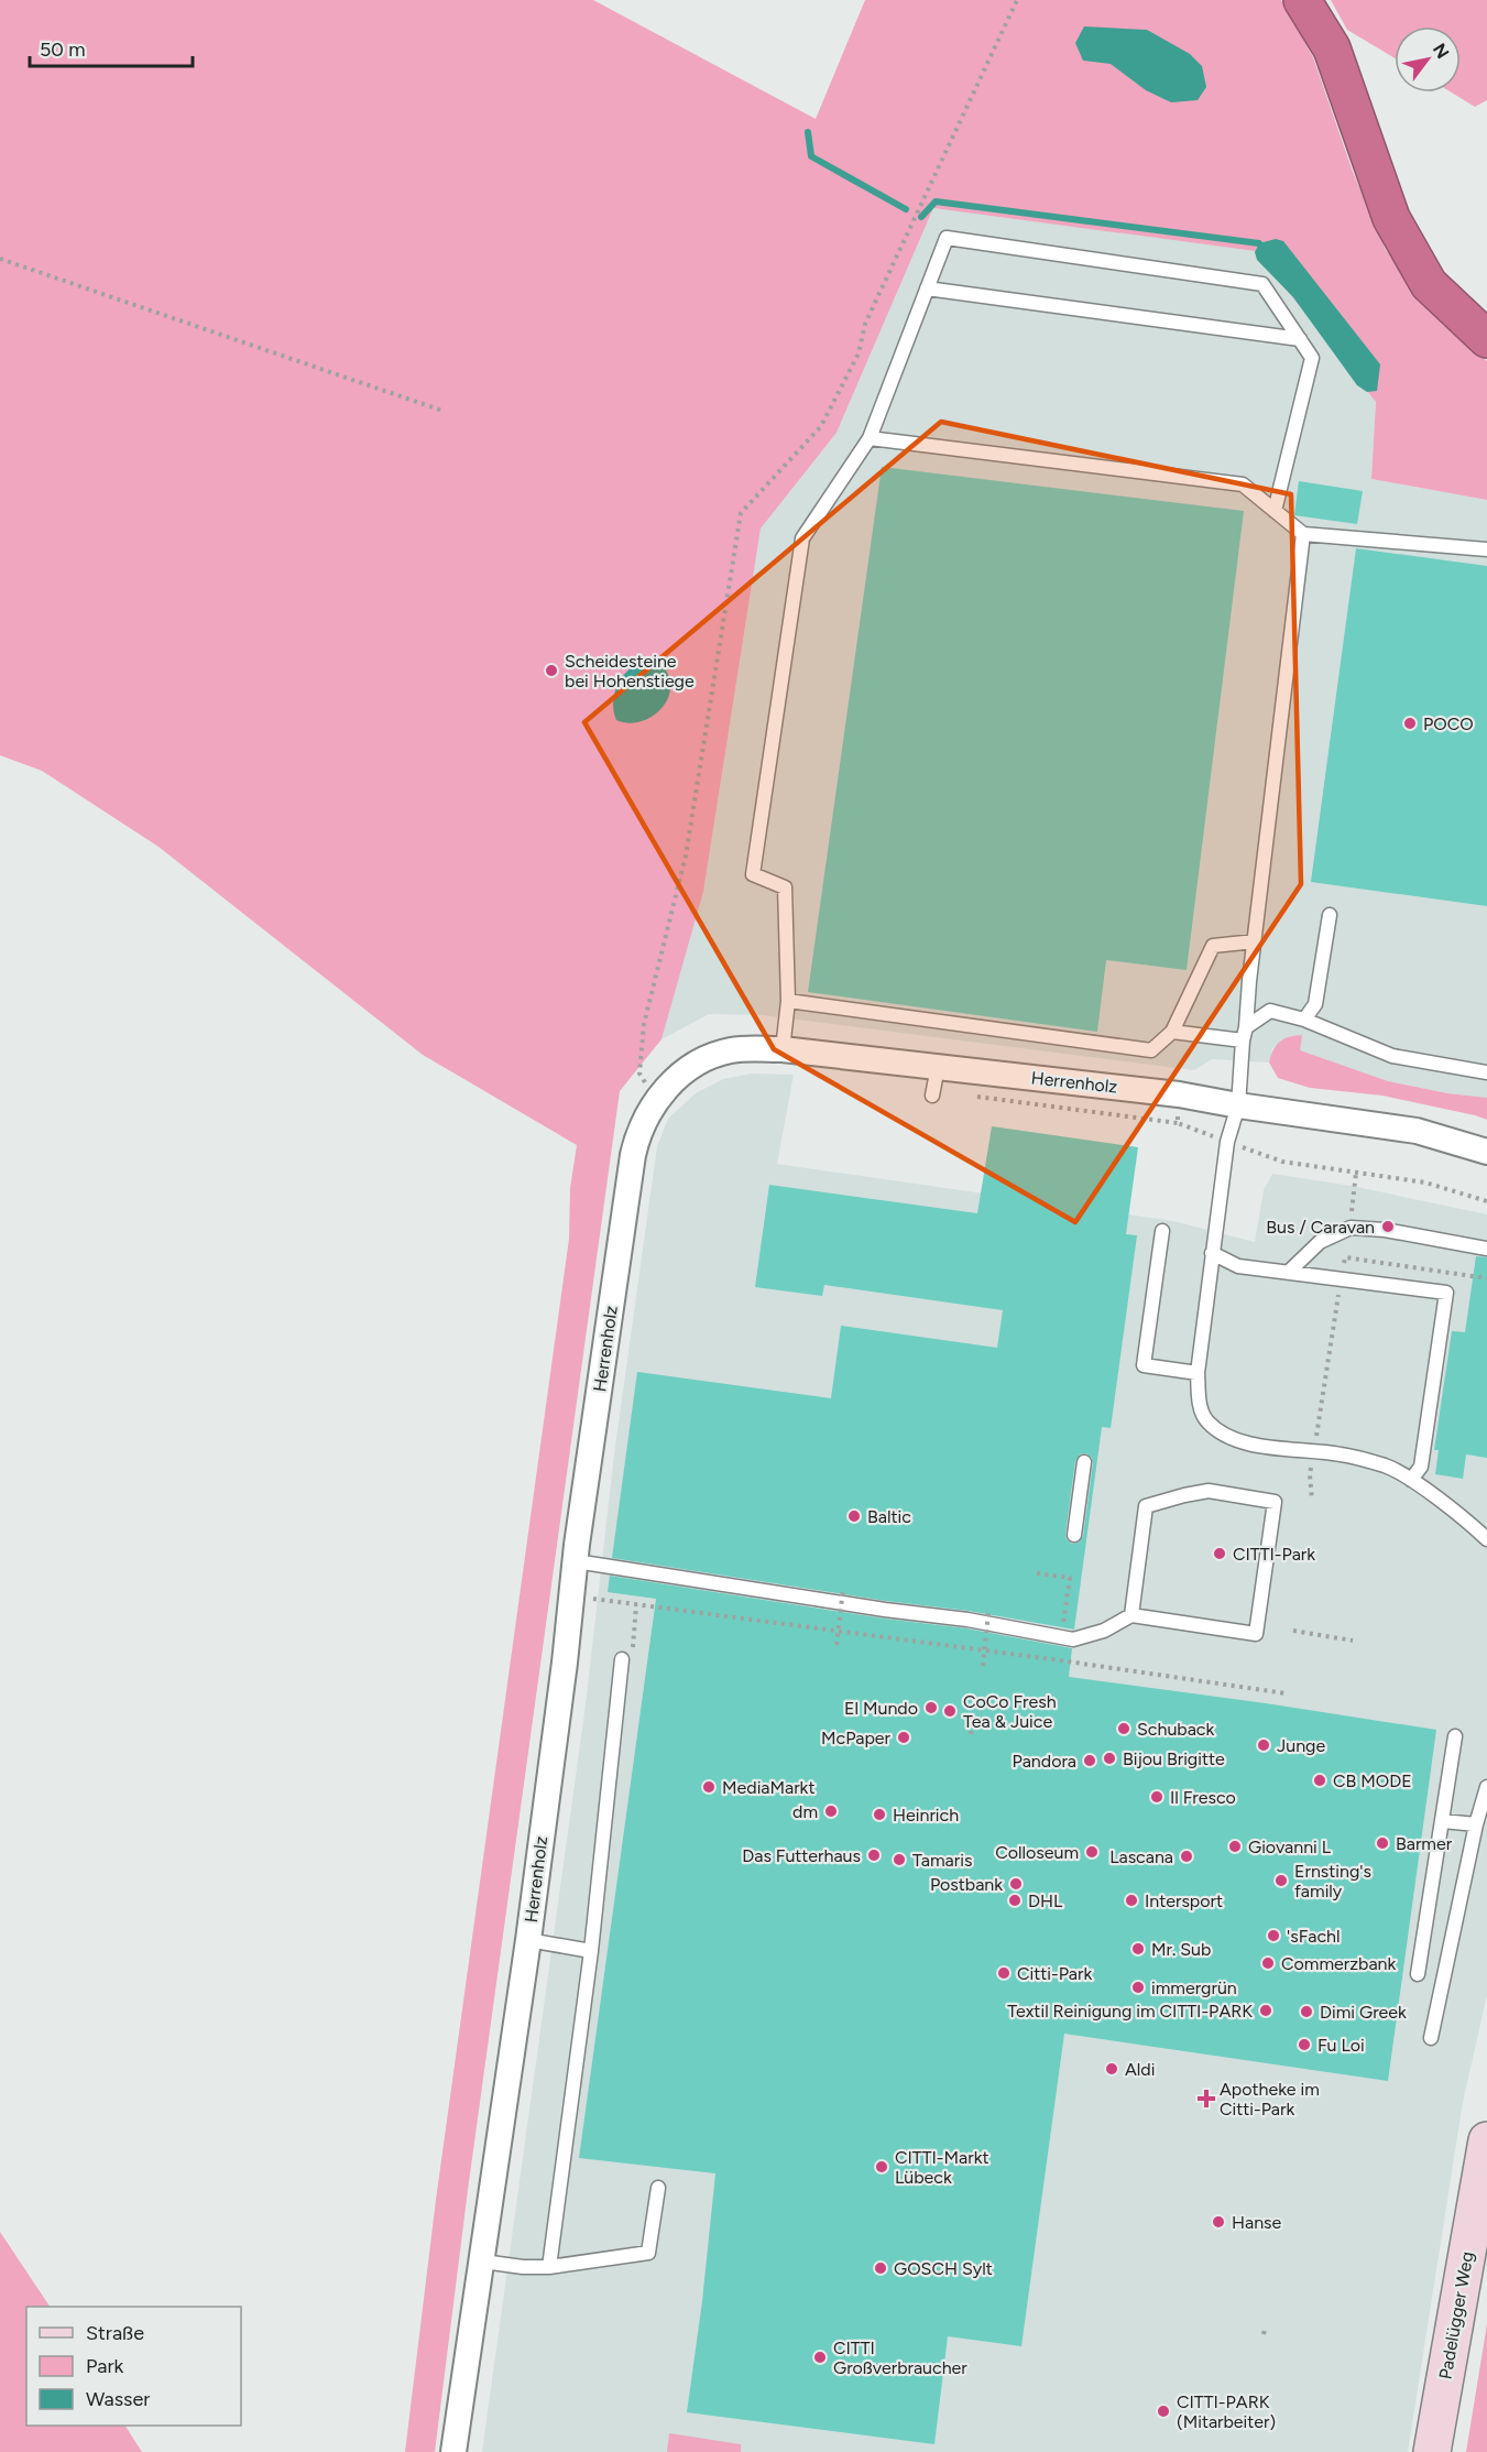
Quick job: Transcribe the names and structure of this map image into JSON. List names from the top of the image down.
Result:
{
  "streets": {
    "main road": ["Padelügger Weg"],
    "street": ["Herrenholz"]
  },
  "places": {
    "other": [
      "Scheidesteine bei Hohenstiege",
      "POCO",
      "Bus / Caravan",
      "Baltic",
      "CITTI-Park",
      "El Mundo",
      "CoCo Fresh Tea & Juice",
      "Schuback",
      "McPaper",
      "Junge",
      "Bijou Brigitte",
      "Pandora",
      "CB MODE",
      "MediaMarkt",
      "Il Fresco",
      "dm",
      "Heinrich",
      "Barmer",
      "Giovanni L",
      "Colloseum",
      "Das Futterhaus",
      "Lascana",
      "Tamaris",
      "Ernsting's family",
      "Postbank",
      "DHL",
      "Intersport",
      "'sFachl",
      "Mr. Sub",
      "Commerzbank",
      "Citti-Park",
      "immergrün",
      "Textil Reinigung im CITTI-PARK",
      "Dimi Greek",
      "Fu Loi",
      "Aldi",
      "CITTI-Markt Lübeck",
      "Hanse",
      "GOSCH Sylt",
      "CITTI Großverbraucher",
      "CITTI-PARK (Mitarbeiter)"
    ],
    "health": ["Apotheke im Citti-Park"]
  },
  "legend": ["Straße", "Park", "Wasser"],
  "scale_bar": "50 m",
  "north": "top right"
}
